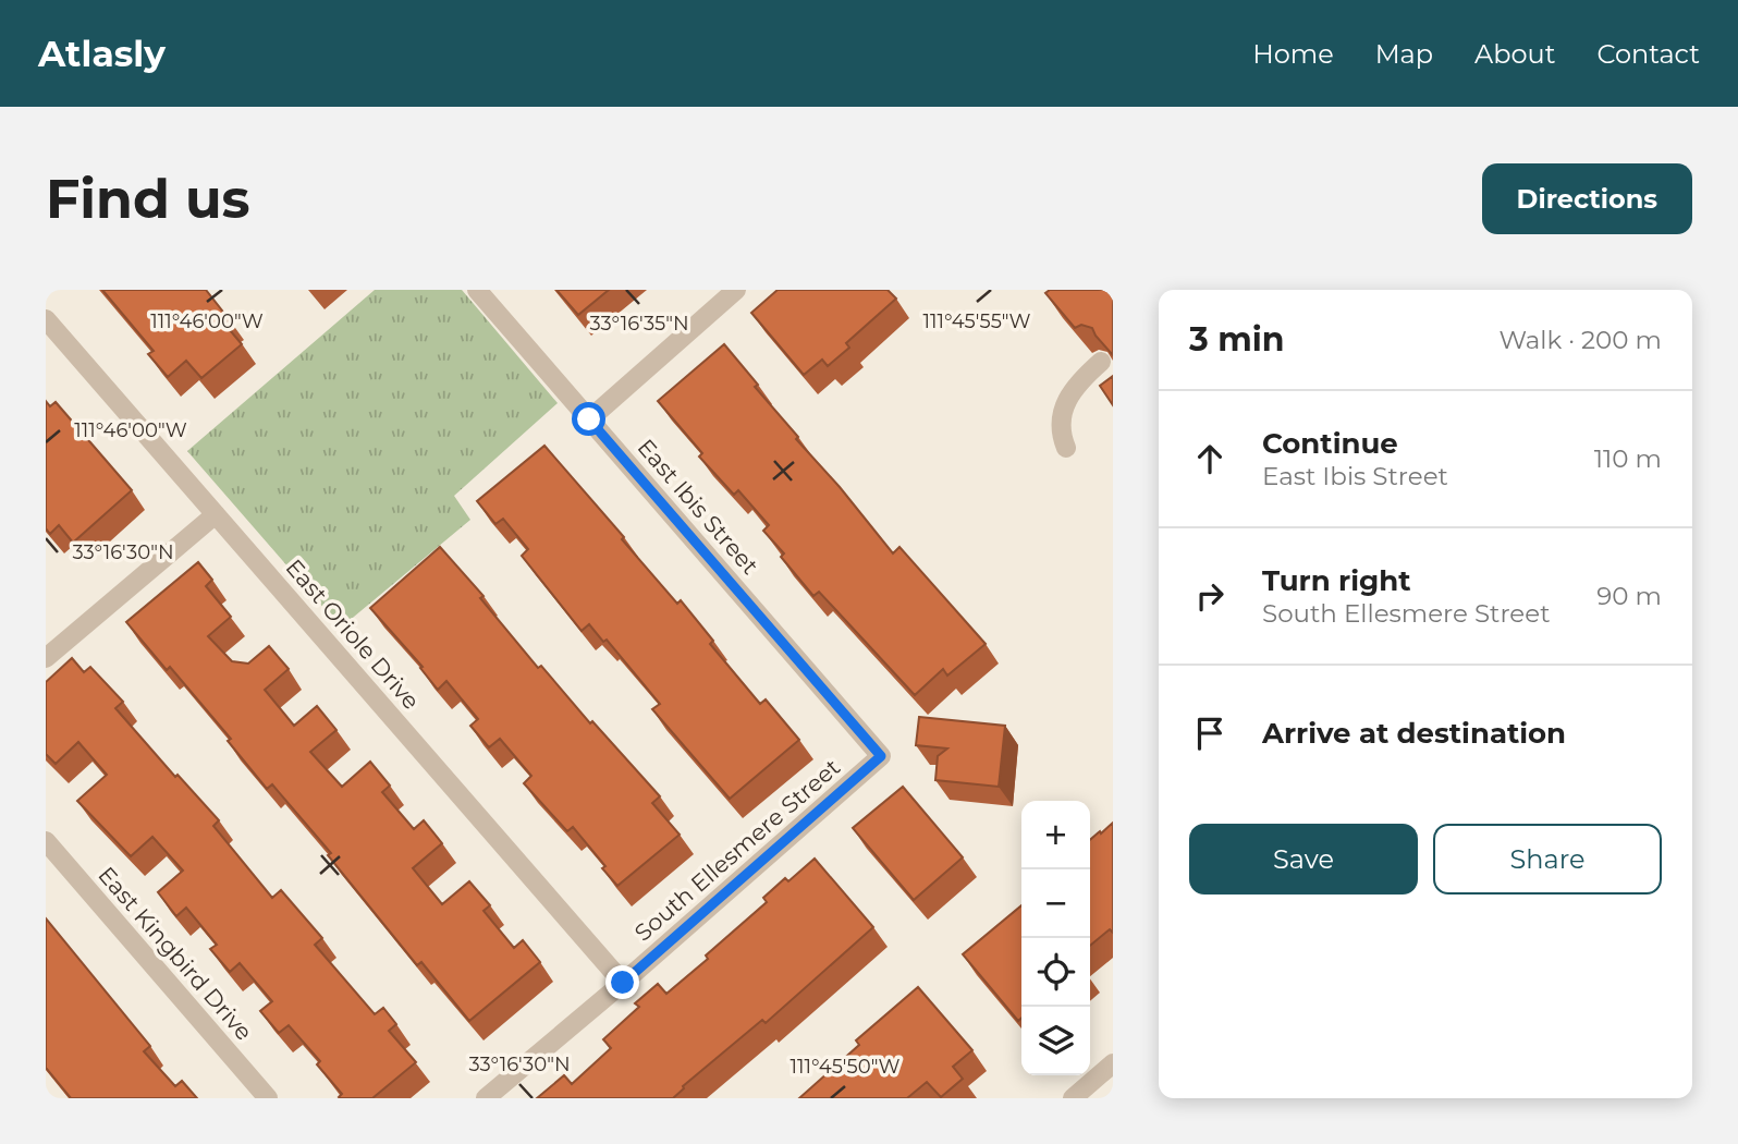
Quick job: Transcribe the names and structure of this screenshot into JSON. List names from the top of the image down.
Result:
{
  "streets": {
    "street": [
      "East Ibis Street",
      "East Oriole Drive",
      "South Ellesmere Street",
      "East Kingbird Drive"
    ]
  },
  "crossings": [
    ["East Ibis Street", "South Ellesmere Street"],
    ["East Oriole Drive", "South Ellesmere Street"]
  ],
  "page": {
    "header": "Atlasly",
    "nav": [
      "Home",
      "Map",
      "About",
      "Contact"
    ],
    "buttons": [
      "Directions",
      ["Save", "Share"]
    ],
    "title": "Find us",
    "heading": ["3 min", "Walk · 200 m"],
    "list": [
      ["Continue", "East Ibis Street", "110 m"],
      ["Turn right", "South Ellesmere Street", "90 m"],
      "Arrive at destination"
    ],
    "map_buttons": ["+", "−"]
  },
  "coordinates": [
    "111°46'00\"W",
    "111°45'55\"W",
    "33°16'35\"N",
    "33°16'30\"N",
    "111°45'50\"W"
  ]
}
